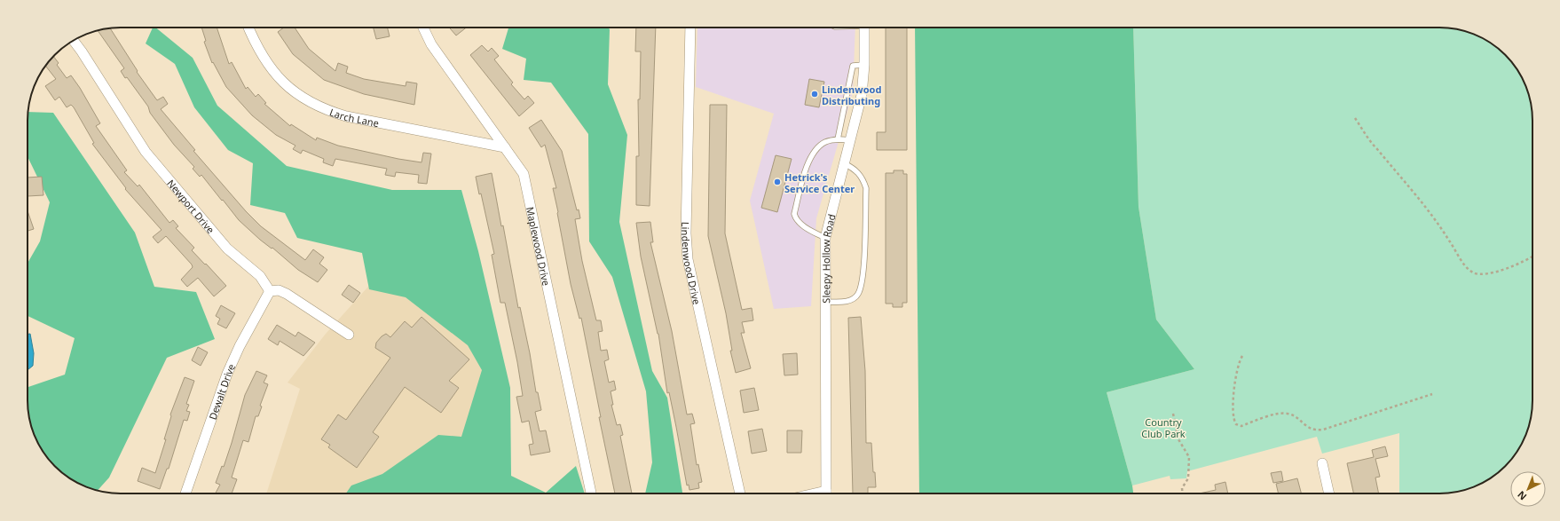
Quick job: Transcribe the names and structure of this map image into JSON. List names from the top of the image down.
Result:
{
  "streets": {
    "street": [
      "Larch Lane",
      "Newport Drive",
      "Maplewood Drive",
      "Sleepy Hollow Road",
      "Lindenwood Drive",
      "Dewalt Drive"
    ]
  },
  "crossings": [
    ["Larch Lane", "Maplewood Drive"],
    ["Newport Drive", "Dewalt Drive"]
  ],
  "parks": ["Country Club Park"],
  "places": ["Lindenwood Distributing", "Hetrick's Service Center"],
  "north": "bottom left"
}
